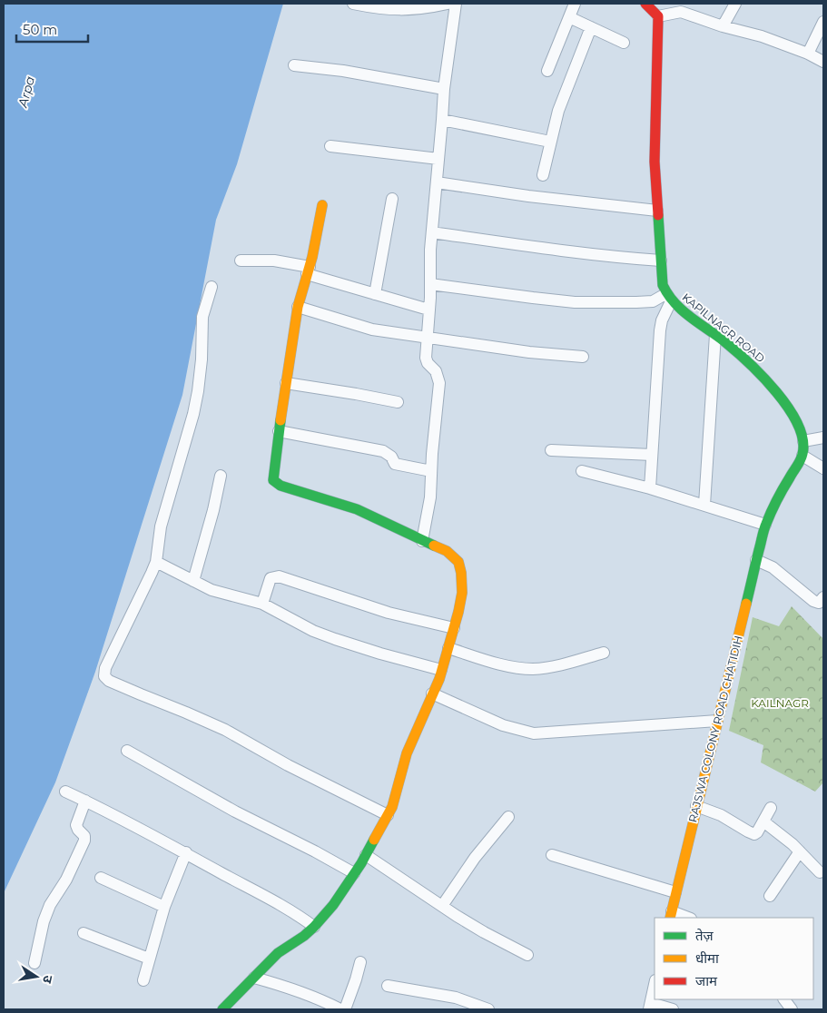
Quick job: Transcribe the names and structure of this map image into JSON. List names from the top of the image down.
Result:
{
  "streets": {
    "street": ["KAPILNAGR ROAD", "RAJSWA COLONY ROAD CHATIDIH"]
  },
  "crossings": [
    ["KAPILNAGR ROAD", "RAJSWA COLONY ROAD CHATIDIH"]
  ],
  "water": ["Arpa"],
  "parks": ["KAILNAGR"],
  "legend": ["तेज़", "धीमा", "जाम"],
  "scale_bar": "50 m",
  "north": "right"
}
